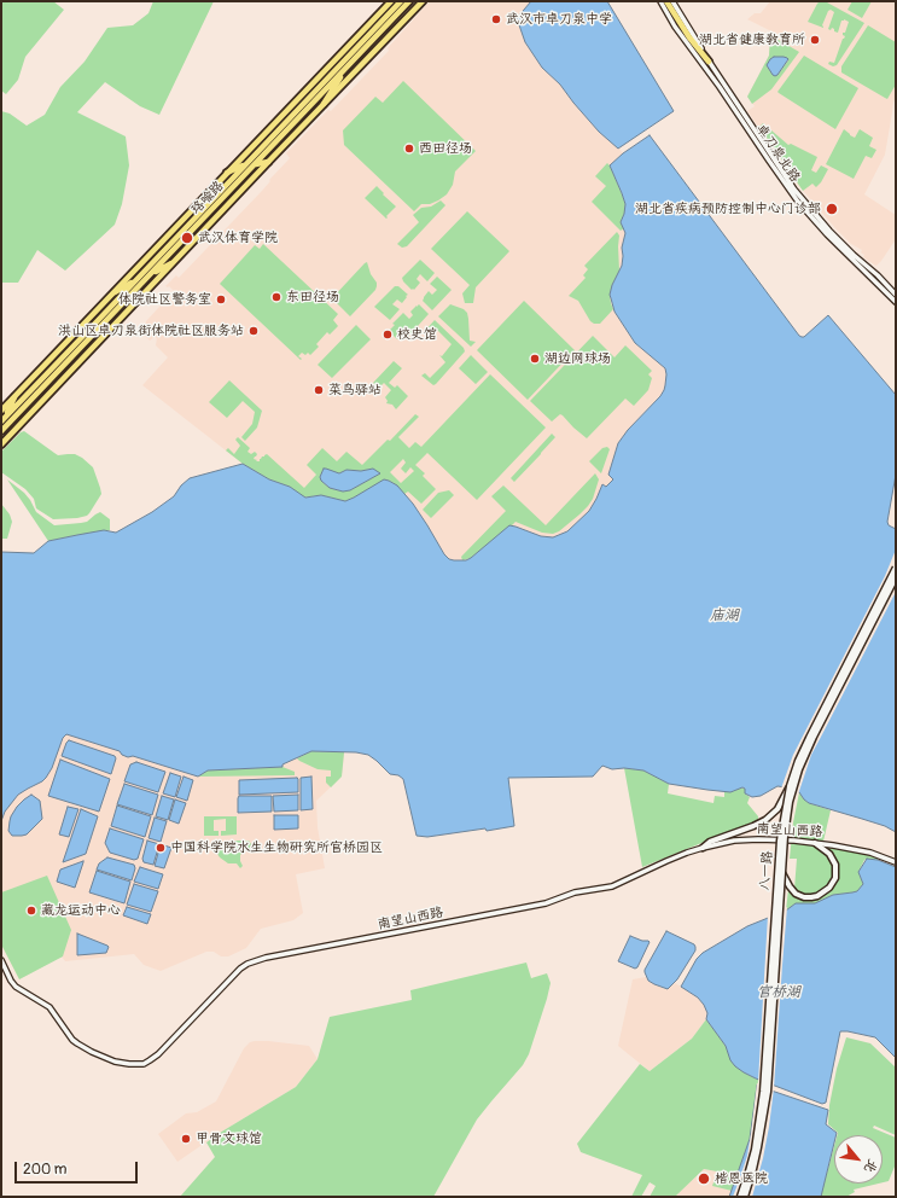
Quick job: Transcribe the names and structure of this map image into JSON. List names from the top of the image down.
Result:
{
  "streets": {
    "main road": ["珞喻路", "八一路"],
    "street": ["卓刀泉北路", "南望山西路"]
  },
  "water": ["庙湖", "官桥湖"],
  "places": [
    "武汉市卓刀泉中学",
    "湖北省健康教育所",
    "西田径场",
    "湖北省疾病预防控制中心门诊部",
    "武汉体育学院",
    "东田径场",
    "体院社区警务室",
    "洪山区卓刀泉街体院社区服务站",
    "校史馆",
    "湖边网球场",
    "菜鸟驿站",
    "中国科学院水生生物研究所官桥园区",
    "藏龙运动中心",
    "甲骨文球馆",
    "楷恩医院"
  ],
  "scale_bar": "200 m",
  "north": "bottom right"
}
